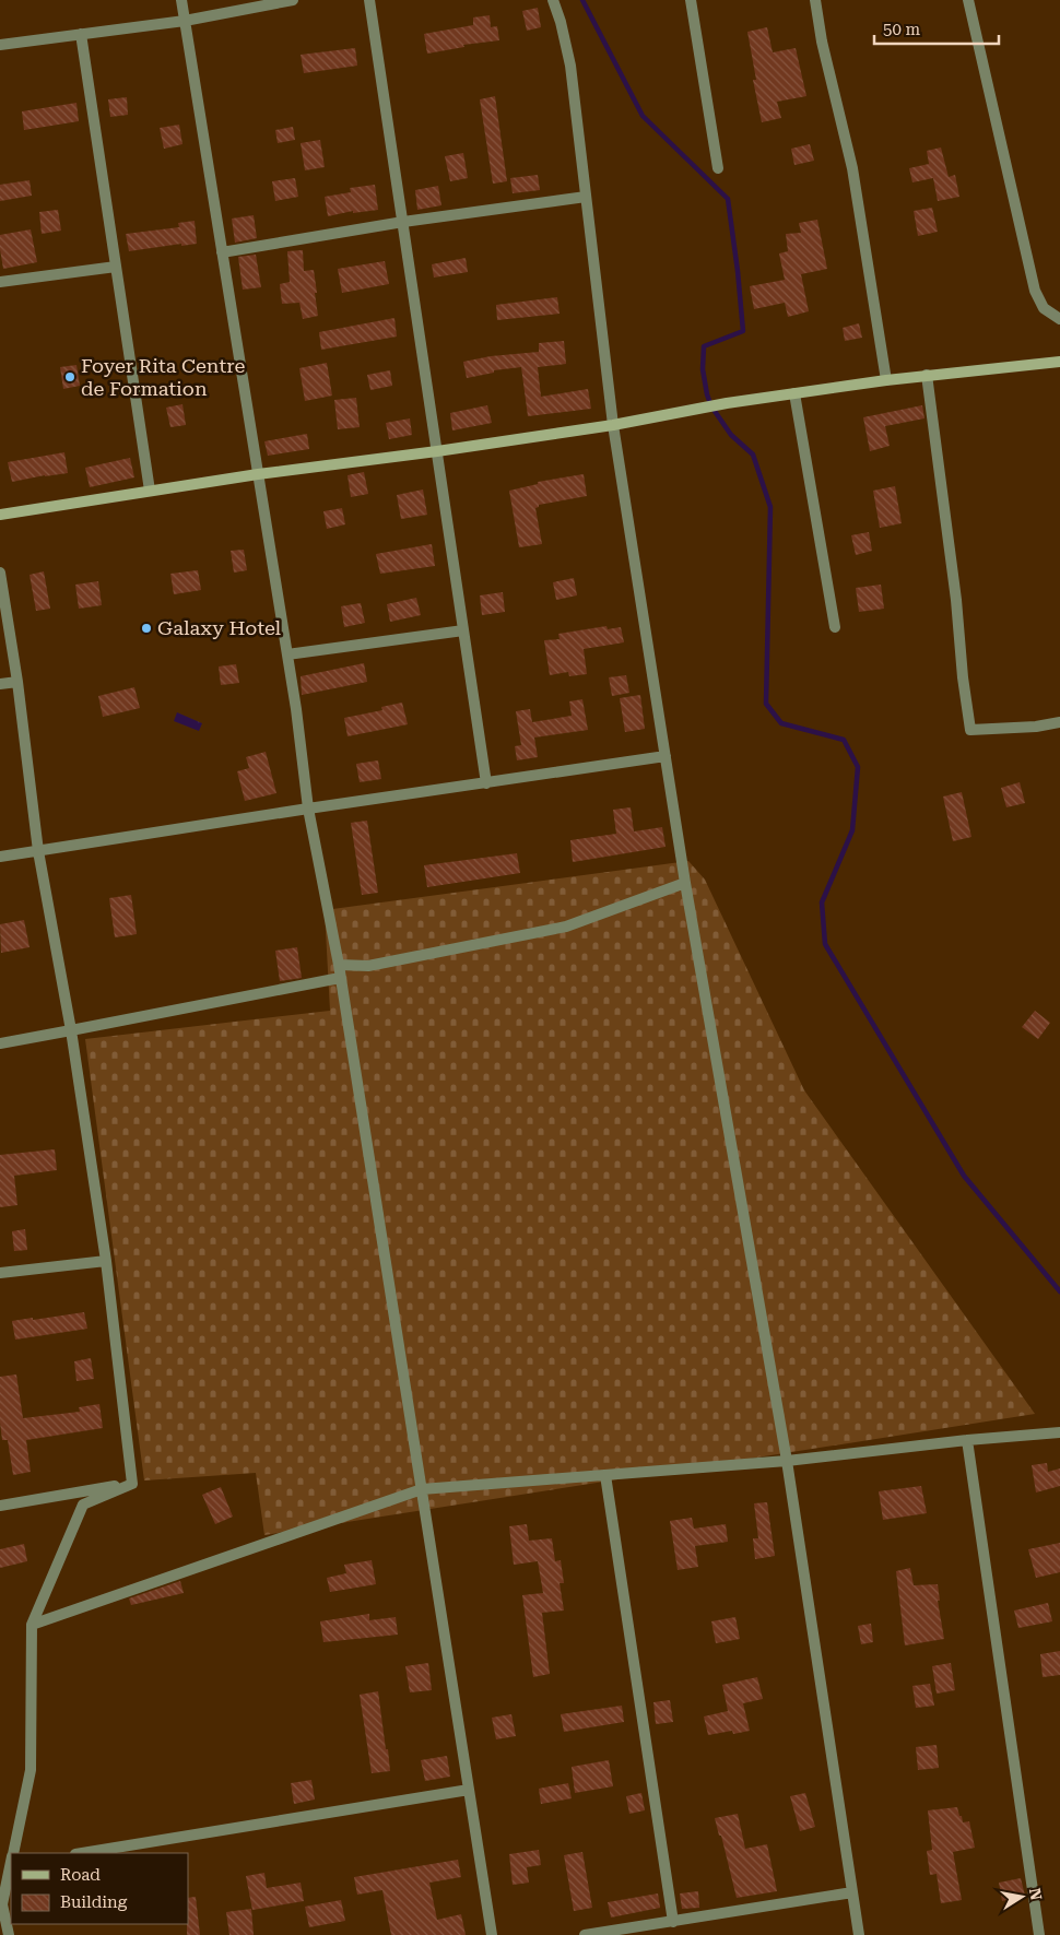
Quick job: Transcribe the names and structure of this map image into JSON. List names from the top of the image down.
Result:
{
  "places": ["Foyer Rita Centre de Formation", "Galaxy Hotel"],
  "legend": ["Road", "Building"],
  "scale_bar": "50 m",
  "north": "right"
}
